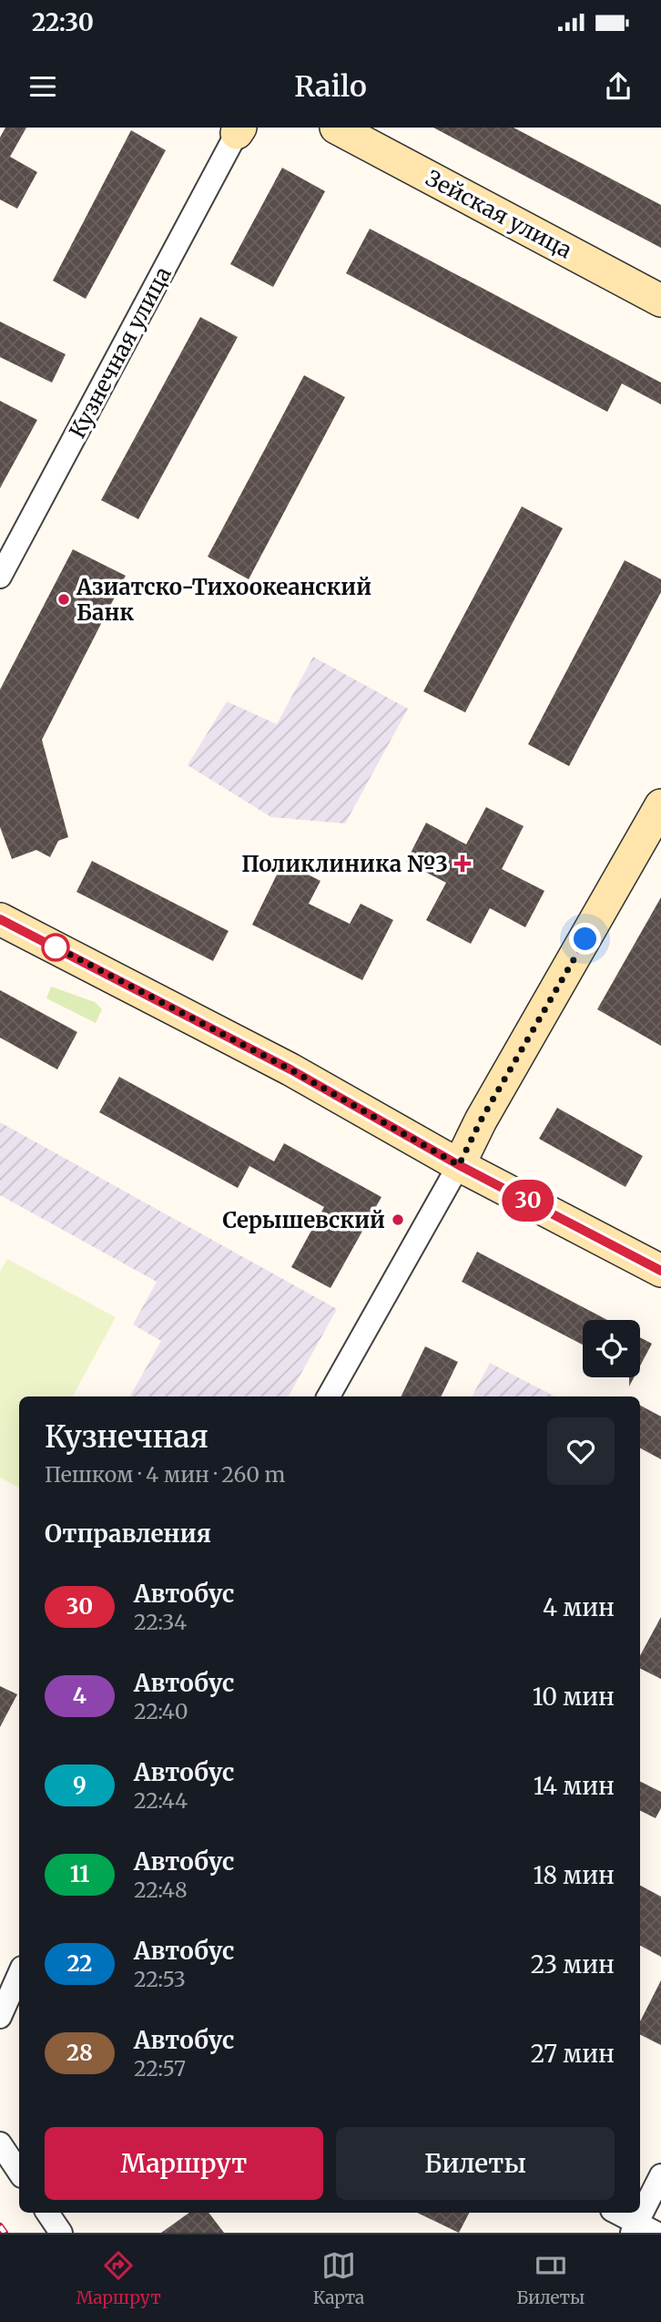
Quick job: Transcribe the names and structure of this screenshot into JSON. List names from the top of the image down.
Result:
{
  "streets": {
    "main road": ["Зейская улица"],
    "street": ["Кузнечная улица"]
  },
  "places": {
    "other": ["Азиатско-Тихоокеанский Банк", "Серышевский"],
    "health": ["Поликлиника №3"]
  },
  "lines": ["bus line 30"],
  "page": {
    "status": "22:30",
    "header": "Railo",
    "on_map": "30",
    "heading": [
      ["Кузнечная", "Пешком · 4 мин · 260 m"],
      "Отправления"
    ],
    "list": [
      {
        "mark": "30",
        "name": "Автобус",
        "note": "22:34",
        "value": "4 мин"
      },
      {
        "mark": "4",
        "name": "Автобус",
        "note": "22:40",
        "value": "10 мин"
      },
      {
        "mark": "9",
        "name": "Автобус",
        "note": "22:44",
        "value": "14 мин"
      },
      {
        "mark": "11",
        "name": "Автобус",
        "note": "22:48",
        "value": "18 мин"
      },
      {
        "mark": "22",
        "name": "Автобус",
        "note": "22:53",
        "value": "23 мин"
      },
      {
        "mark": "28",
        "name": "Автобус",
        "note": "22:57",
        "value": "27 мин"
      }
    ],
    "buttons": ["Маршрут", "Билеты"],
    "tabs": ["Маршрут", "Карта", "Билеты"]
  }
}
